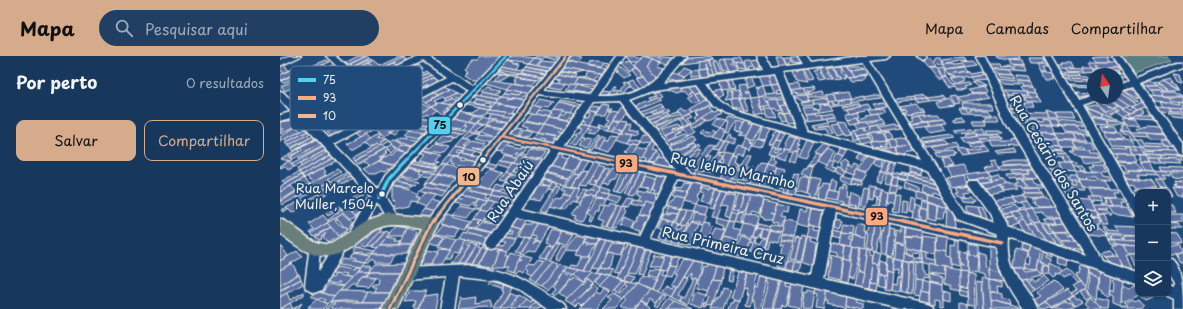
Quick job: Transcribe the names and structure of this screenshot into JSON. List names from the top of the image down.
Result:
{
  "streets": {
    "street": [
      "Rua Cesário dos Santos",
      "Rua Ielmo Marinho",
      "Rua Abaiú",
      "Rua Primeira Cruz"
    ]
  },
  "crossings": [
    ["Rua Ielmo Marinho", "Rua Abaiú"],
    ["Rua Abaiú", "Rua Primeira Cruz"]
  ],
  "places": ["Rua Marcelo Muller, 1504"],
  "lines": ["transit line 75", "transit line 10", "transit line 93"],
  "legend": ["75", "93", "10"],
  "north": "top",
  "page": {
    "header": "Mapa",
    "search": "Pesquisar aqui",
    "nav": ["Mapa", "Camadas", "Compartilhar"],
    "heading": ["Por perto", "0 resultados"],
    "buttons": ["Salvar", "Compartilhar"],
    "map_buttons": ["+", "−"]
  }
}
